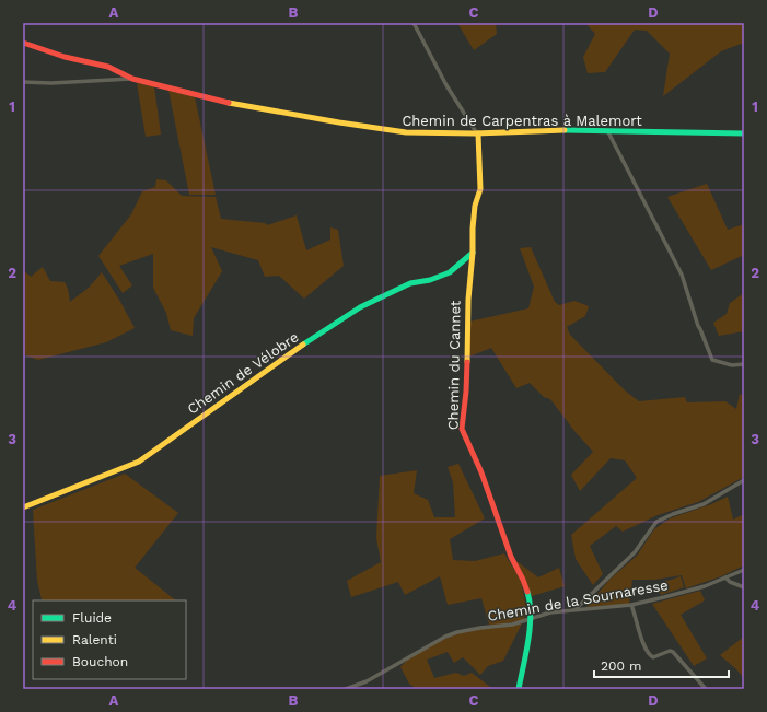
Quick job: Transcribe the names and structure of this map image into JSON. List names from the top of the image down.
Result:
{
  "streets": {
    "street": [
      "Chemin de Carpentras à Malemort",
      "Chemin du Cannet",
      "Chemin de Vélobre",
      "Chemin de la Sournaresse"
    ]
  },
  "crossings": [
    ["Chemin de Carpentras à Malemort", "Chemin du Cannet"],
    ["Chemin du Cannet", "Chemin de Vélobre"],
    ["Chemin du Cannet", "Chemin de la Sournaresse"]
  ],
  "legend": ["Fluide", "Ralenti", "Bouchon"],
  "scale_bar": "200 m",
  "grid": {
    "columns": [
      "A",
      "B",
      "C",
      "D"
    ],
    "rows": [
      "1",
      "2",
      "3",
      "4"
    ]
  }
}
